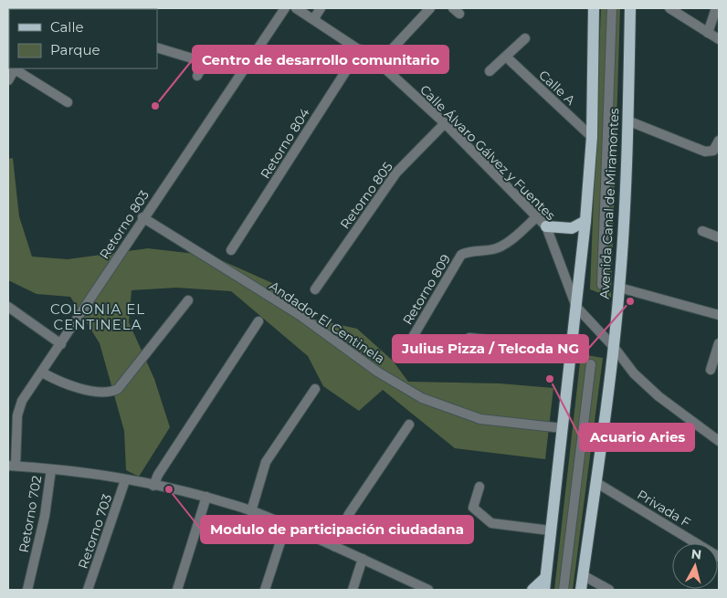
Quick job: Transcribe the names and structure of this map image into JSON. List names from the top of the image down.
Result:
{
  "streets": {
    "main road": ["Avenida Canal de Miramontes"],
    "street": [
      "Calle A",
      "Retorno 804",
      "Calle Álvaro Gálvez y Fuentes",
      "Retorno 805",
      "Retorno 803",
      "Retorno 809",
      "Andador El Centinela",
      "Privada F",
      "Retorno 702",
      "Retorno 703"
    ]
  },
  "crossings": [
    ["Calle A", "Avenida Canal de Miramontes"],
    ["Retorno 804", "Calle Álvaro Gálvez y Fuentes"],
    ["Calle Álvaro Gálvez y Fuentes", "Retorno 805"],
    ["Calle Álvaro Gálvez y Fuentes", "Avenida Canal de Miramontes"],
    ["Calle Álvaro Gálvez y Fuentes", "Retorno 809"],
    ["Avenida Canal de Miramontes", "Andador El Centinela"],
    ["Avenida Canal de Miramontes", "Privada F"],
    ["Retorno 803", "Andador El Centinela"]
  ],
  "districts": ["COLONIA EL CENTINELA"],
  "places": [
    "Centro de desarrollo comunitario",
    "Julius Pizza / Telcoda NG",
    "Acuario Aries",
    "Modulo de participación ciudadana"
  ],
  "legend": ["Calle", "Parque"],
  "north": "top"
}
